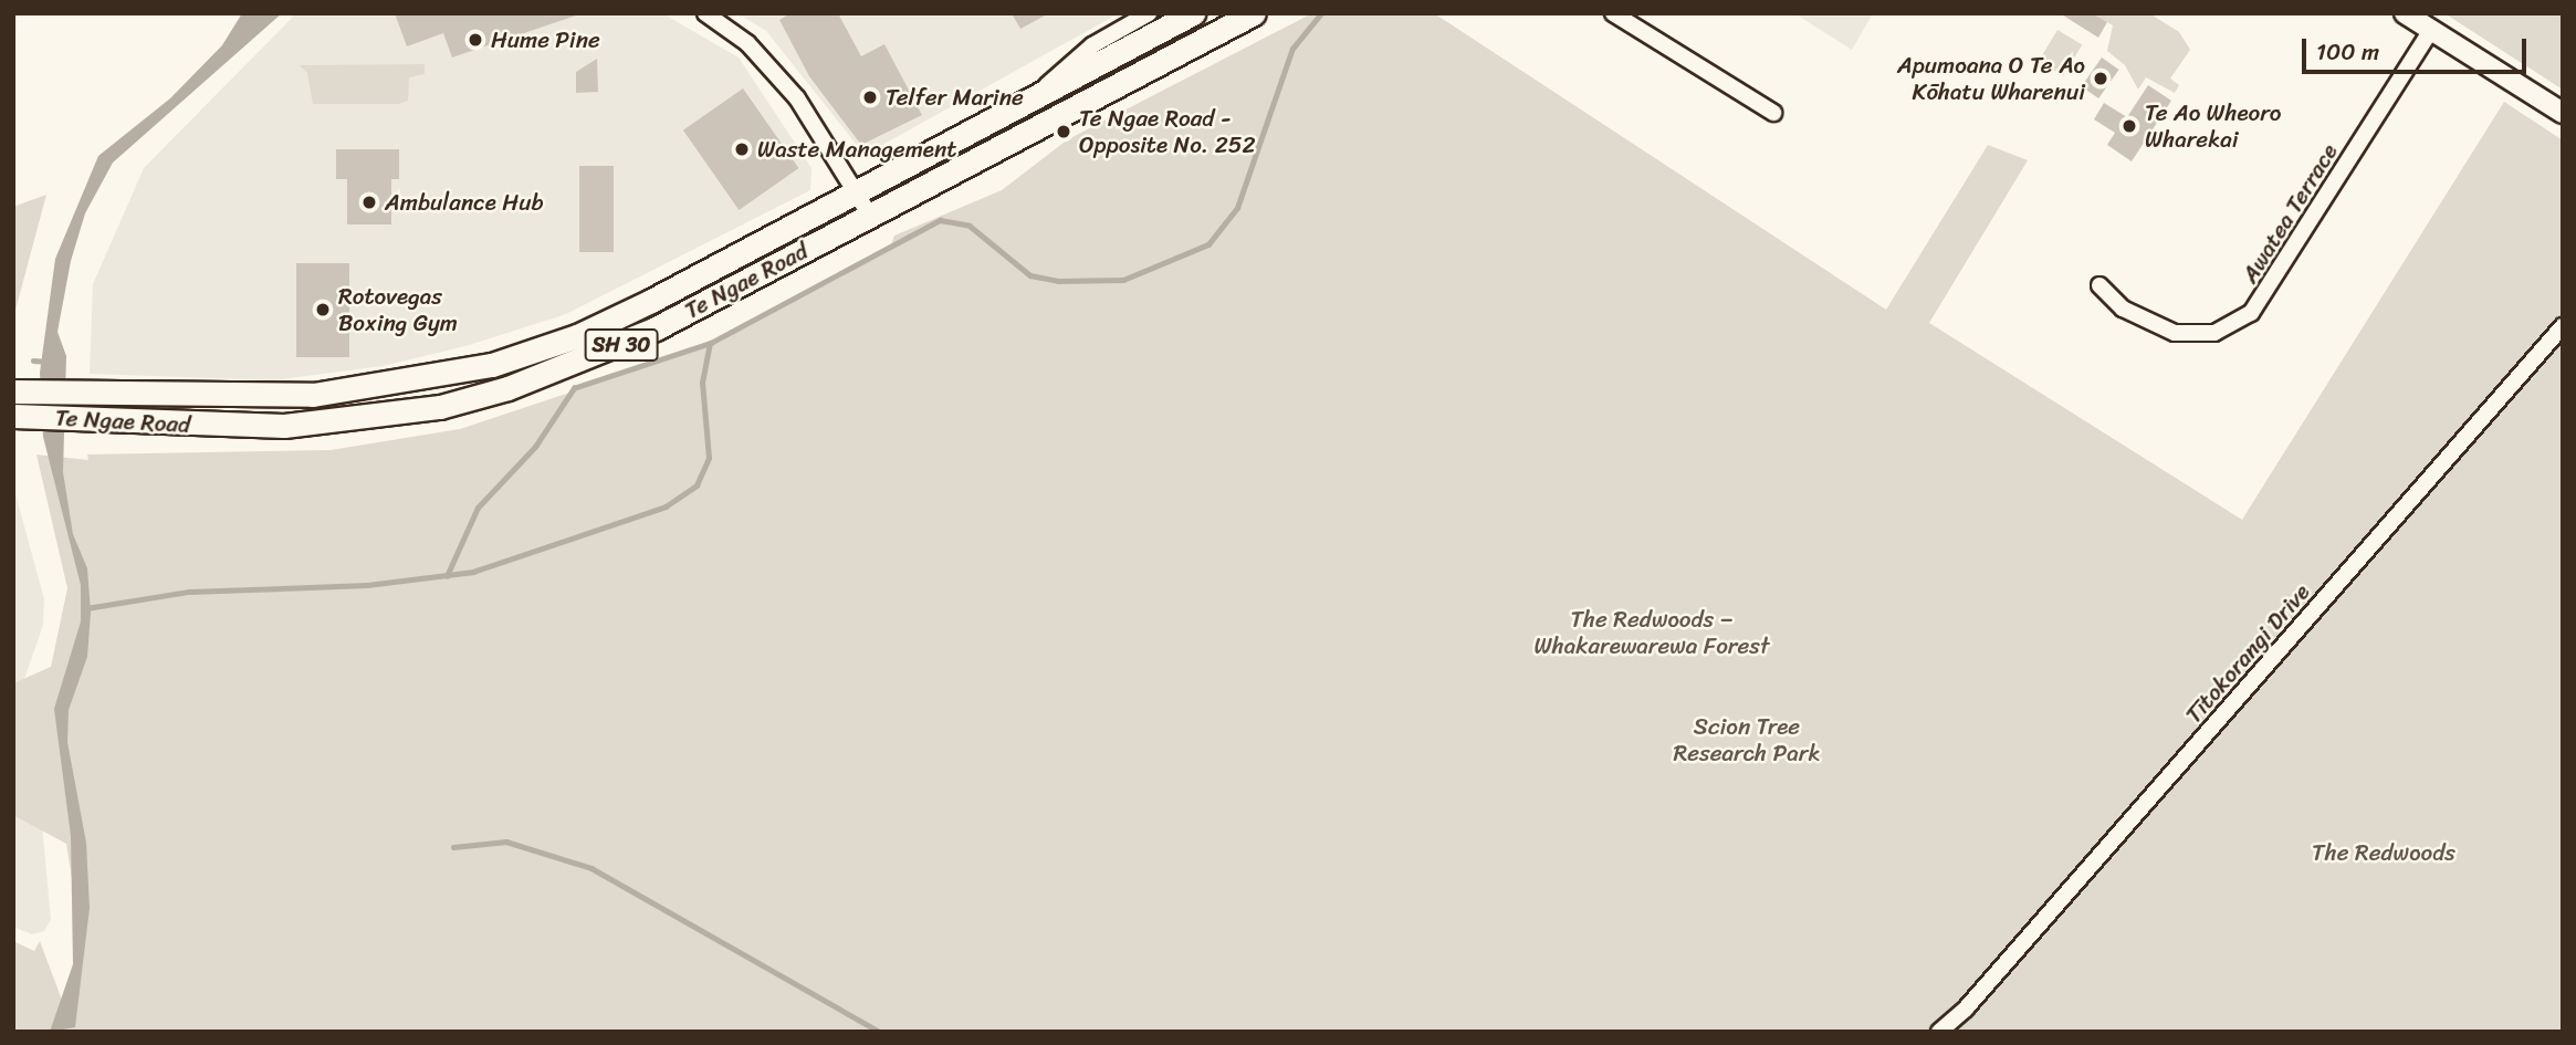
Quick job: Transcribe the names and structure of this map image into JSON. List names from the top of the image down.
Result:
{
  "streets": {
    "highway": ["Te Ngae Road", "SH 30"],
    "street": ["Awatea Terrace", "Tītokorangi Drive"]
  },
  "parks": ["The Redwoods – Whakarewarewa Forest", "Scion Tree Research Park", "The Redwoods"],
  "places": [
    "Hume Pine",
    "Apumoana O Te Ao Kōhatu Wharenui",
    "Telfer Marine",
    "Te Ao Wheoro Wharekai",
    "Te Ngae Road - Opposite No. 252",
    "Waste Management",
    "Ambulance Hub",
    "Rotovegas Boxing Gym"
  ],
  "scale_bar": "100 m"
}
